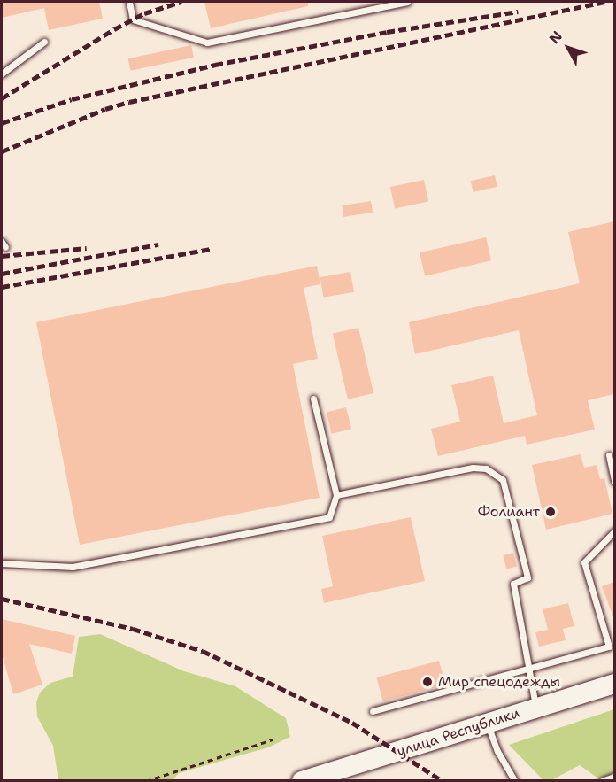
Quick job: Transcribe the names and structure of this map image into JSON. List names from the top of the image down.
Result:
{
  "streets": {
    "main road": ["улица Республики"]
  },
  "places": ["Фолиант", "Мир спецодежды"],
  "north": "top left"
}
